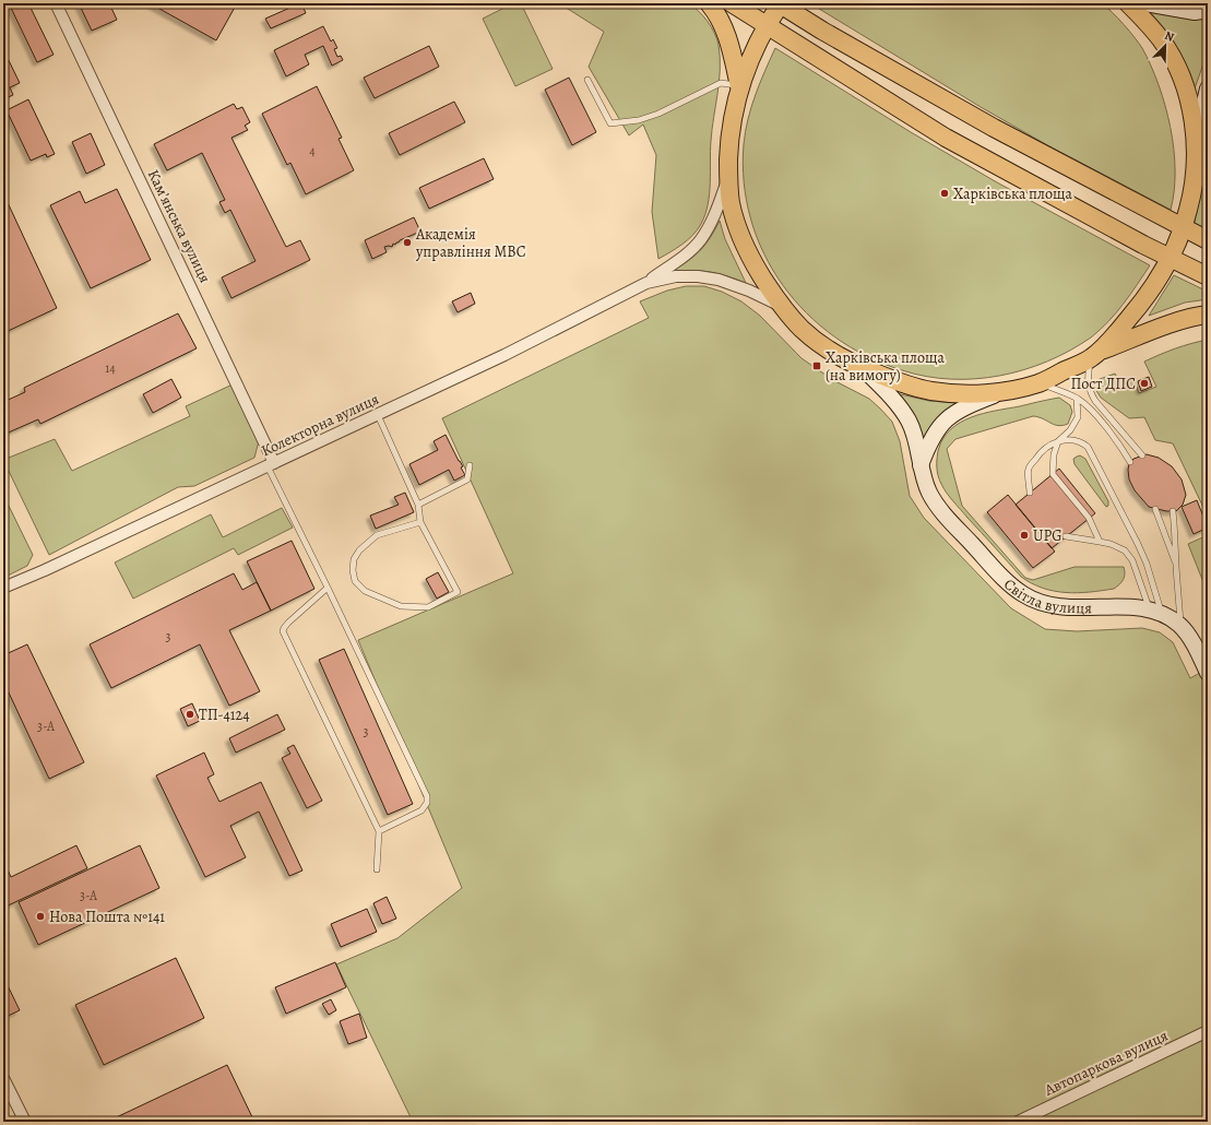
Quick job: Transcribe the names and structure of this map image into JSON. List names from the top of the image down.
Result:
{
  "streets": {
    "main road": ["Світла вулиця"],
    "street": ["Камʼянська вулиця", "Колекторна вулиця", "Автопаркова вулиця"]
  },
  "crossings": [
    ["Камʼянська вулиця", "Колекторна вулиця"]
  ],
  "places": {
    "other": [
      "Харківська площа",
      "Академія управління МВС",
      "Пост ДПС",
      "UPG",
      "ТП-4124",
      "Нова Пошта №141"
    ],
    "transit": ["Харківська площа (на вимогу)"]
  },
  "house_numbers": [
    "4",
    "14",
    "3",
    "3-А",
    "3",
    "3-А"
  ],
  "north": "top right"
}
